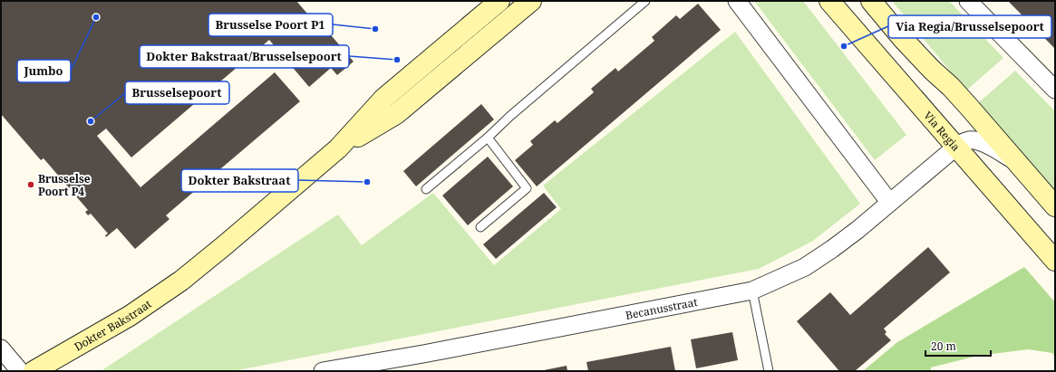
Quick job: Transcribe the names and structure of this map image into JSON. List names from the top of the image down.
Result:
{
  "streets": {
    "street": ["Via Regia", "Becanusstraat", "Dokter Bakstraat"]
  },
  "crossings": [
    ["Via Regia", "Becanusstraat"]
  ],
  "places": [
    "Jumbo",
    "Brusselse Poort P1",
    "Via Regia/Brusselsepoort",
    "Dokter Bakstraat/Brusselsepoort",
    "Brusselsepoort",
    "Dokter Bakstraat",
    "Brusselse Poort P4"
  ],
  "scale_bar": "20 m"
}
